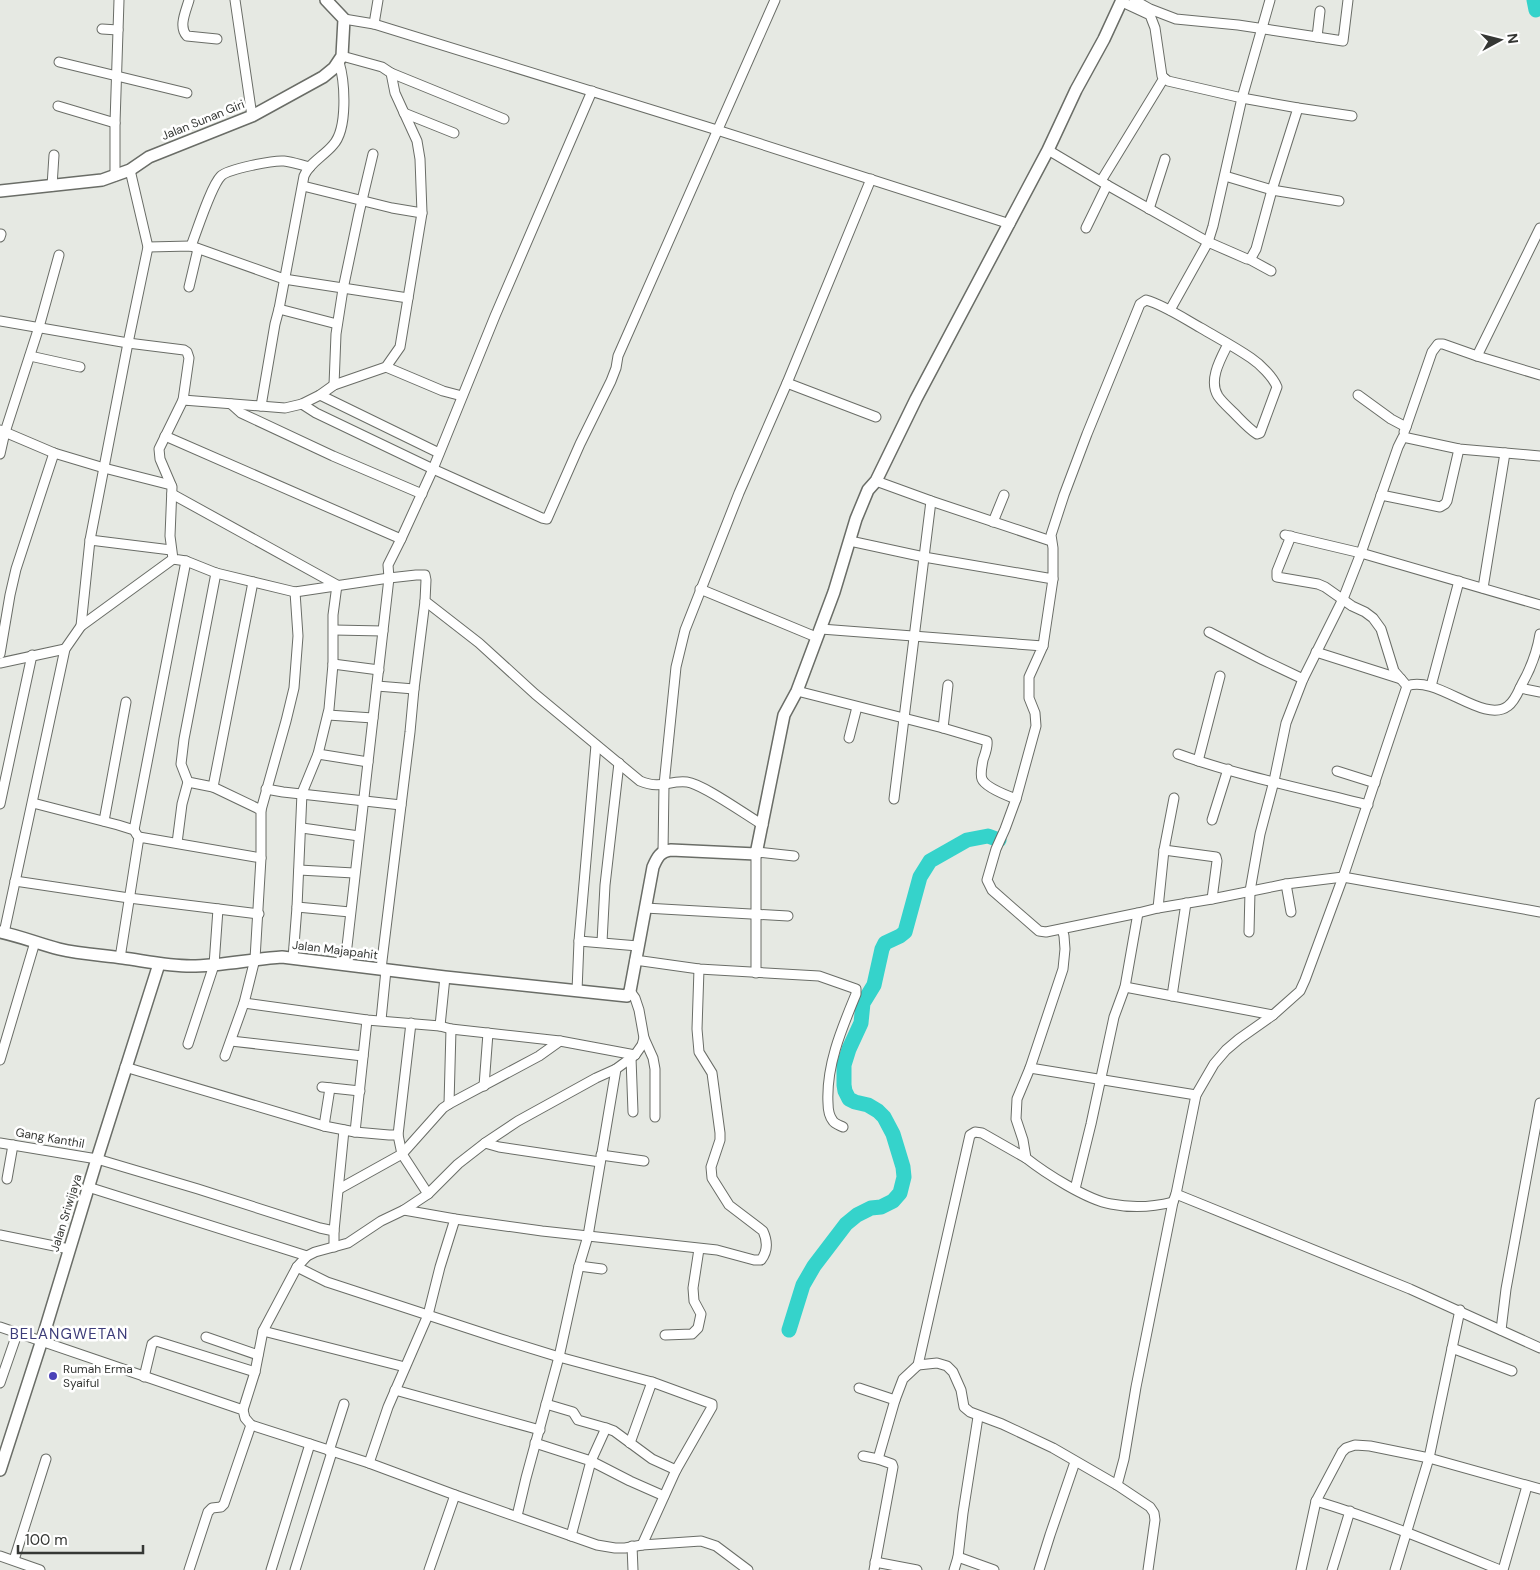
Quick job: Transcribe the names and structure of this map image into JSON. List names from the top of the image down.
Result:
{
  "streets": {
    "street": [
      "Jalan Sunan Giri",
      "Jalan Majapahit",
      "Gang Kanthil",
      "Jalan Sriwijaya"
    ]
  },
  "crossings": [
    ["Jalan Majapahit", "Jalan Sriwijaya"],
    ["Gang Kanthil", "Jalan Sriwijaya"]
  ],
  "districts": ["BELANGWETAN"],
  "places": ["Rumah Erma Syaiful"],
  "scale_bar": "100 m",
  "north": "right"
}
